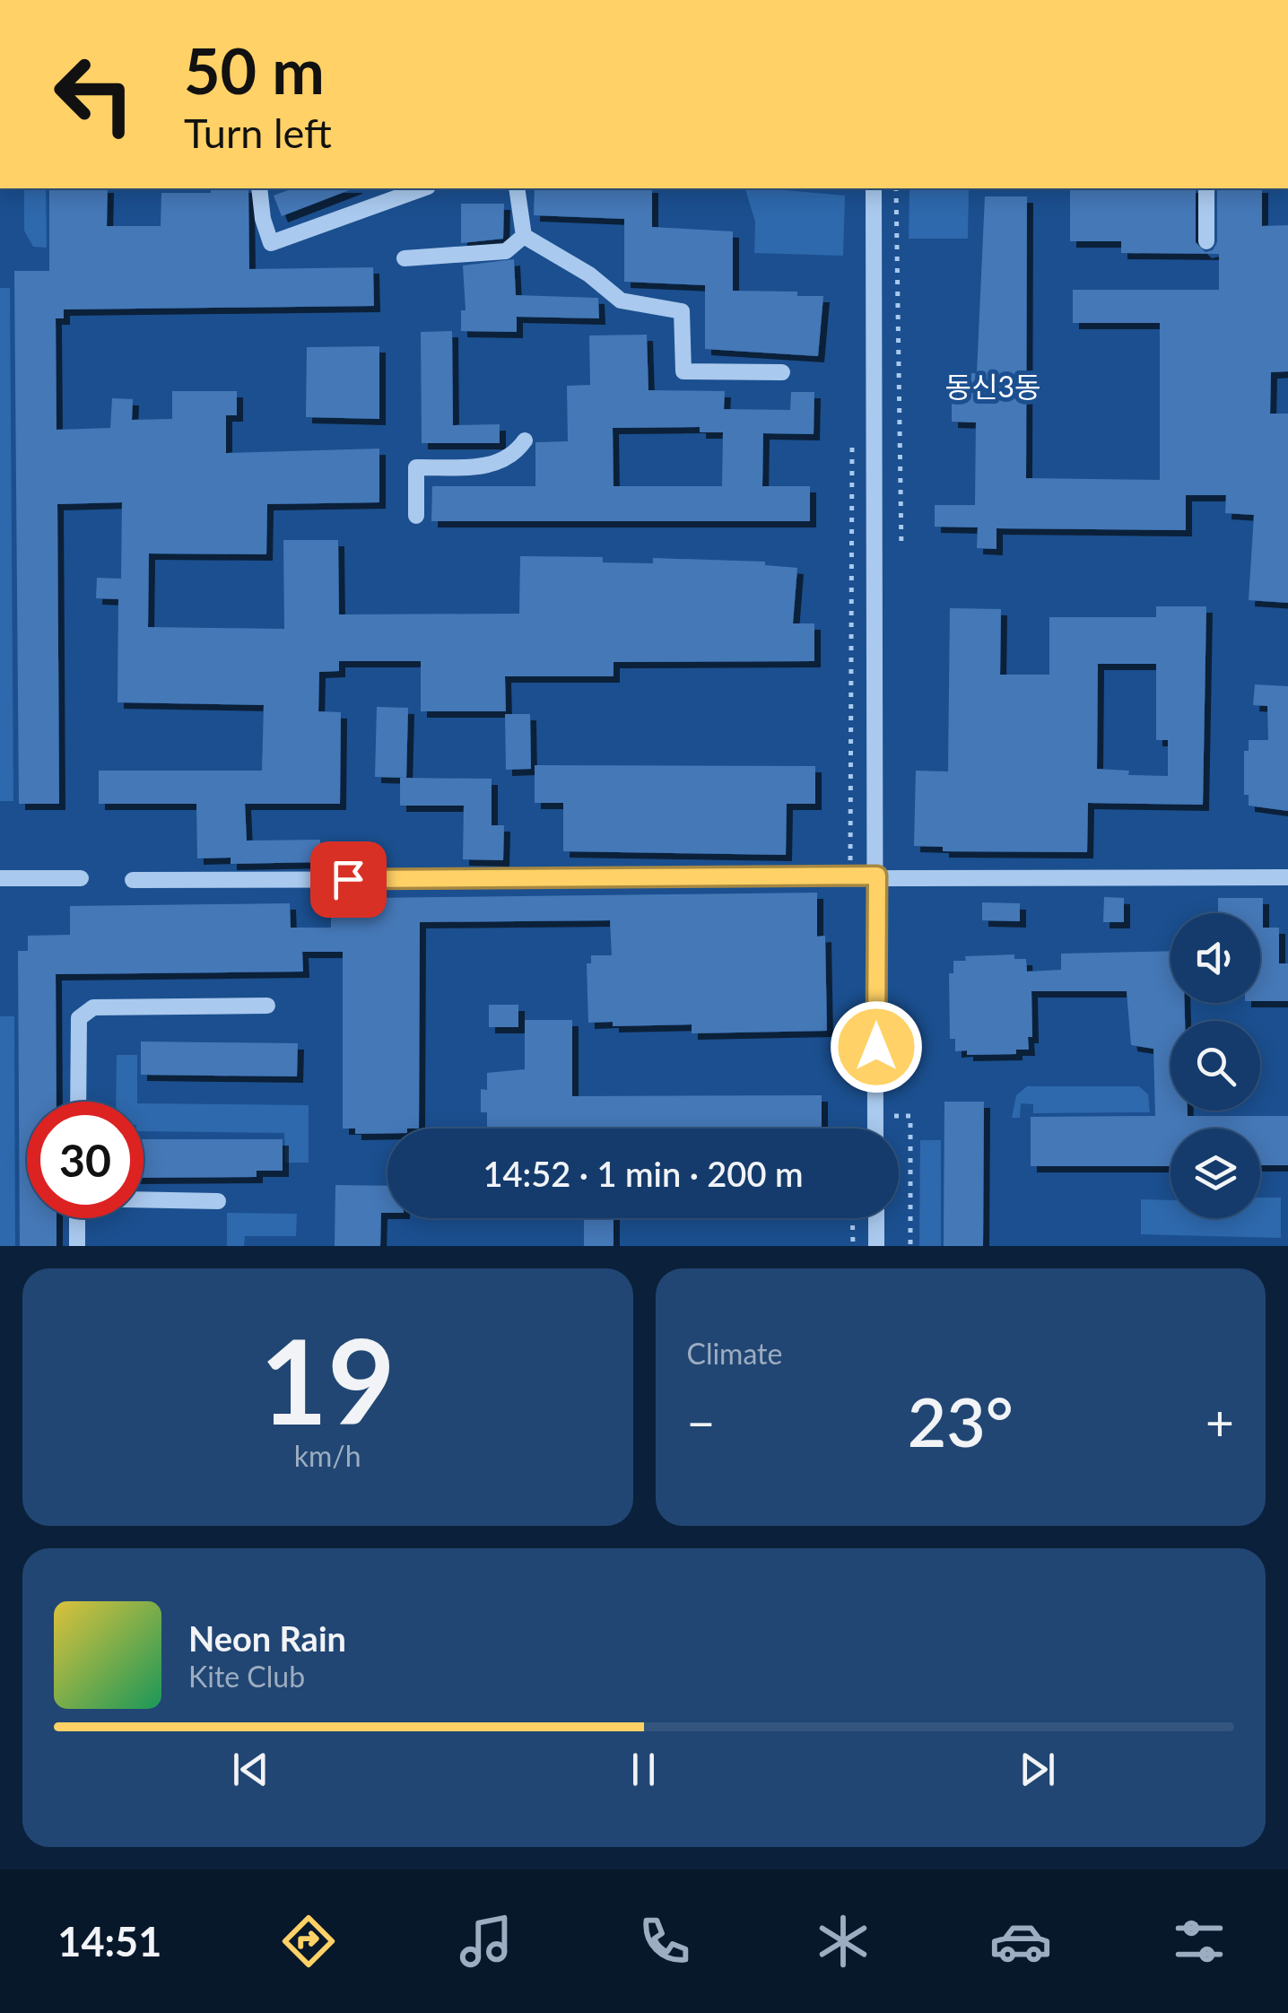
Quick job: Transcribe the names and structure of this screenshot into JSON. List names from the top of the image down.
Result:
{
  "districts": ["동신3동"],
  "page": {
    "turn": ["50 m", "Turn left"],
    "limit": "30",
    "trip": "14:52 · 1 min · 200 m",
    "tile": [
      ["19", "km/h"],
      "Climate"
    ],
    "heat": ["−", "23°", "+"],
    "song": ["Neon Rain", "Kite Club"],
    "tabs": "14:51"
  }
}
